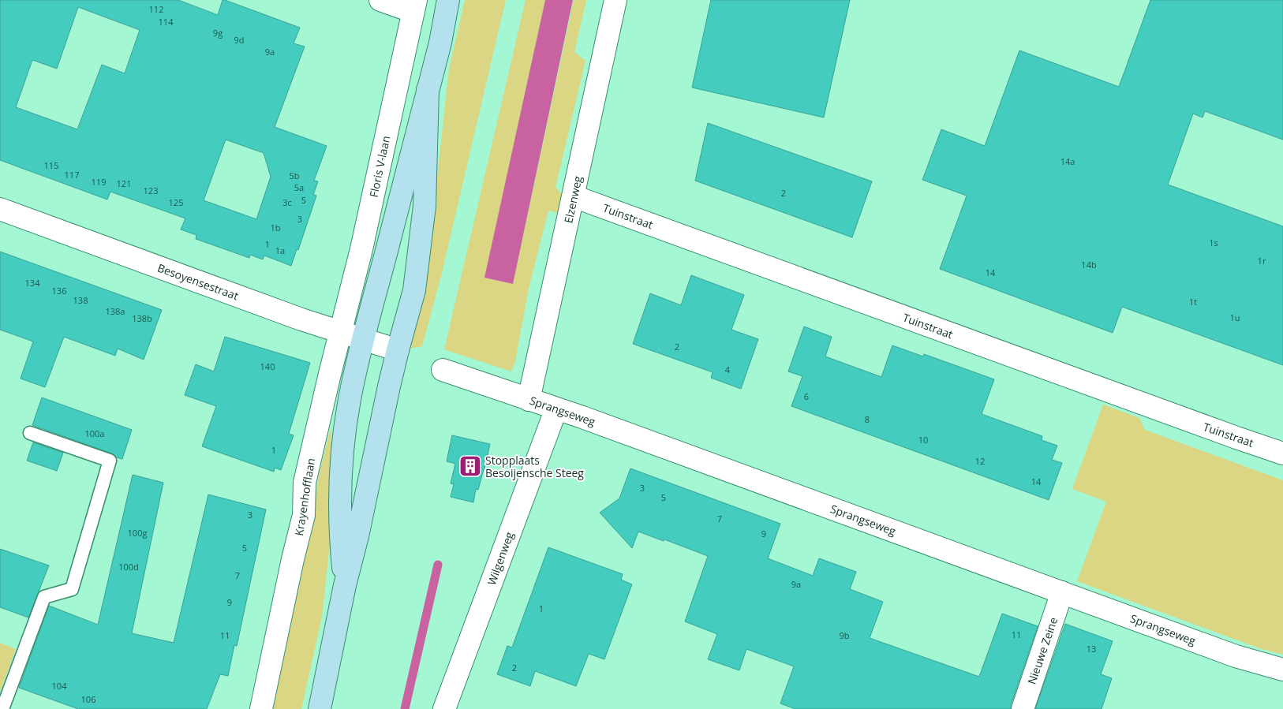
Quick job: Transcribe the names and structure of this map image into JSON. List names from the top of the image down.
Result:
{
  "streets": {
    "street": [
      "Floris V-laan",
      "Elzenweg",
      "Tuinstraat",
      "Besoyensestraat",
      "Sprangseweg",
      "Krayenhofflaan",
      "Wilgenweg",
      "Nieuwe Zeine"
    ]
  },
  "crossings": [
    ["Floris V-laan", "Besoyensestraat"],
    ["Floris V-laan", "Krayenhofflaan"],
    ["Elzenweg", "Tuinstraat"],
    ["Elzenweg", "Sprangseweg"],
    ["Besoyensestraat", "Krayenhofflaan"],
    ["Sprangseweg", "Wilgenweg"],
    ["Sprangseweg", "Nieuwe Zeine"]
  ],
  "places": {
    "building": ["Stopplaats Besoijensche Steeg"]
  },
  "house_numbers": [
    "112",
    "114",
    "9g",
    "9d",
    "9a",
    "14a",
    "115",
    "117",
    "5b",
    "119",
    "121",
    "5a",
    "123",
    "2",
    "5",
    "125",
    "3c",
    "3",
    "1b",
    "1s",
    "1",
    "1a",
    "1r",
    "14b",
    "14",
    "134",
    "136",
    "138",
    "1t",
    "138a",
    "1u",
    "138b",
    "2",
    "140",
    "4",
    "6",
    "8",
    "100a",
    "10",
    "1",
    "12",
    "14",
    "3",
    "5",
    "3",
    "7",
    "100g",
    "9",
    "5",
    "100d",
    "7",
    "9a",
    "9",
    "1",
    "11",
    "11",
    "9b",
    "13",
    "2",
    "104",
    "106"
  ]
}
